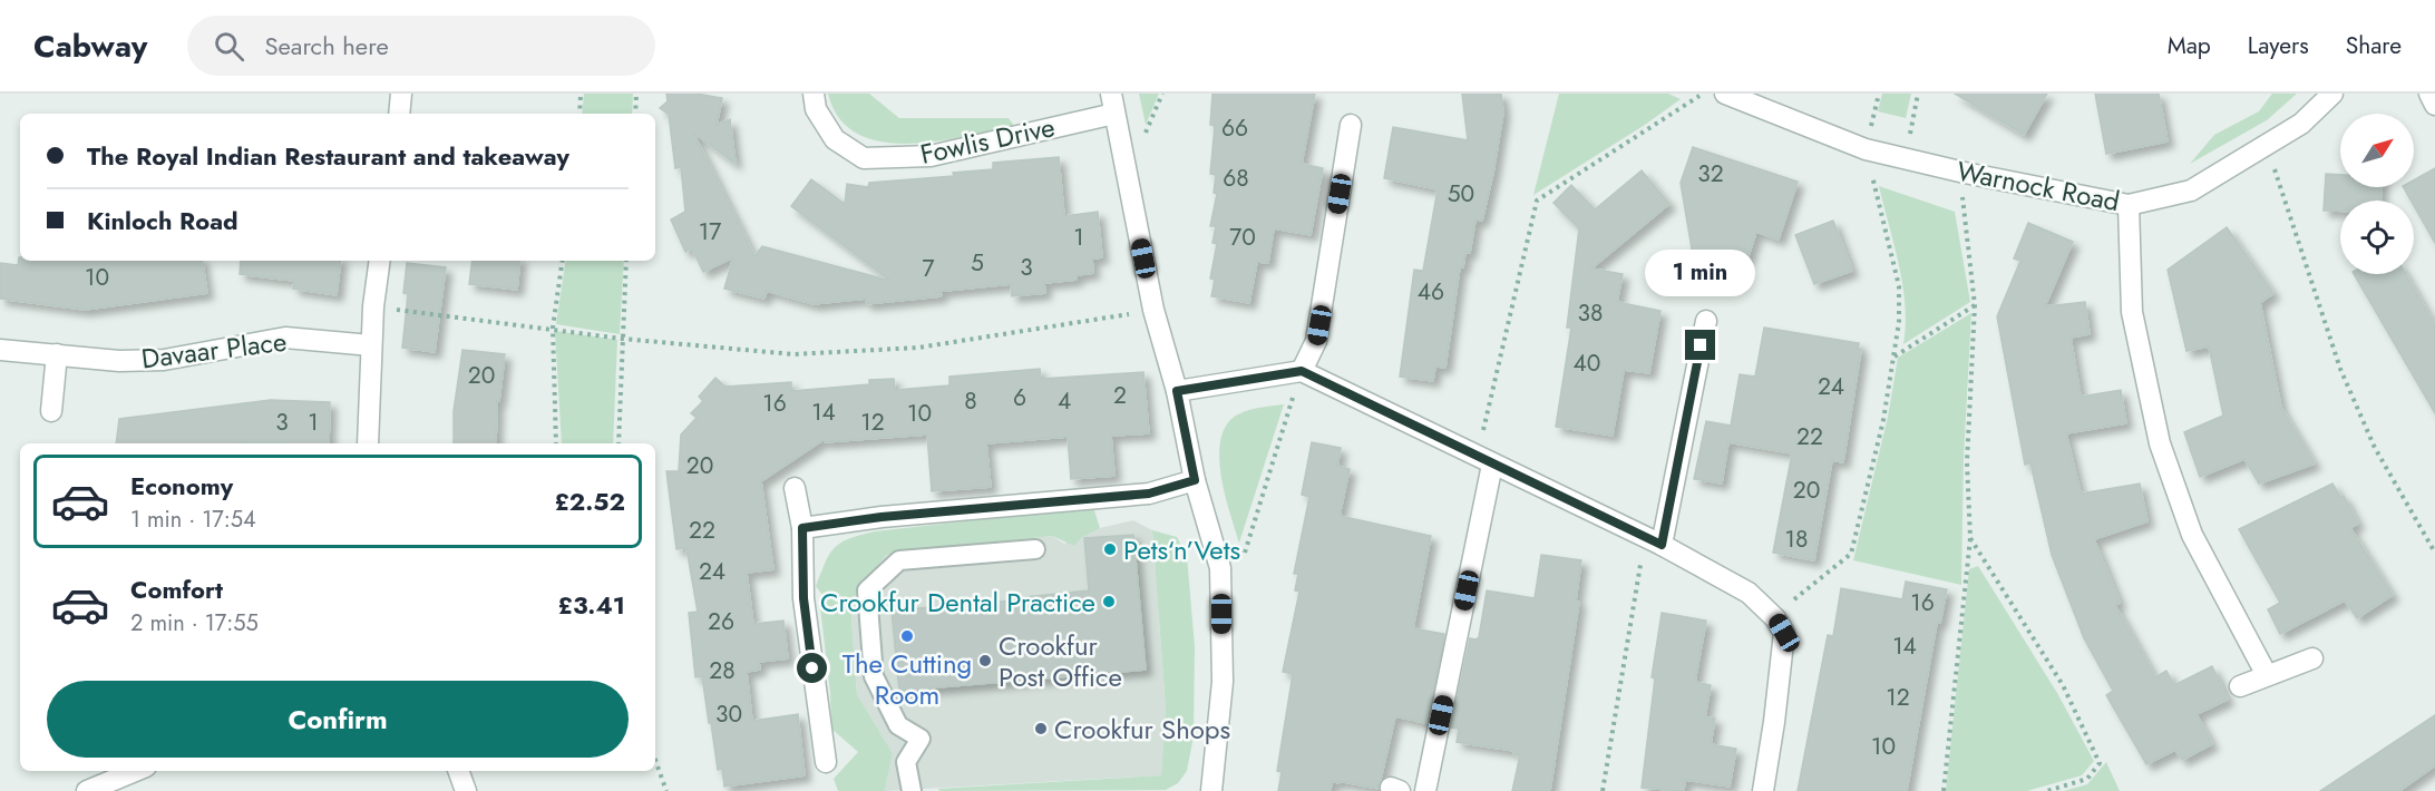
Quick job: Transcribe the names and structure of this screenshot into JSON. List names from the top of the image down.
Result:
{
  "streets": {
    "street": ["Fowlis Drive", "Warnock Road", "Davaar Place"]
  },
  "places": [
    "Pets‘n’Vets",
    "Crookfur Dental Practice",
    "The Cutting Room",
    "Crookfur Post Office",
    "Crookfur Shops"
  ],
  "house_numbers": [
    "66",
    "32",
    "68",
    "50",
    "17",
    "1",
    "70",
    "5",
    "3",
    "7",
    "10",
    "46",
    "38",
    "40",
    "20",
    "24",
    "2",
    "6",
    "8",
    "4",
    "16",
    "14",
    "10",
    "3",
    "1",
    "12",
    "22",
    "20",
    "20",
    "22",
    "18",
    "24",
    "16",
    "26",
    "14",
    "28",
    "12",
    "30",
    "10"
  ],
  "north": "top right",
  "page": {
    "header": "Cabway",
    "search": "Search here",
    "nav": ["Map", "Layers", "Share"],
    "banner": ["The Royal Indian Restaurant and takeaway", "Kinloch Road"],
    "bubble": "1 min",
    "list": [
      {
        "name": "Economy",
        "note": "1 min · 17:54",
        "value": "£2.52"
      },
      {
        "name": "Comfort",
        "note": "2 min · 17:55",
        "value": "£3.41"
      }
    ],
    "buttons": "Confirm"
  }
}
